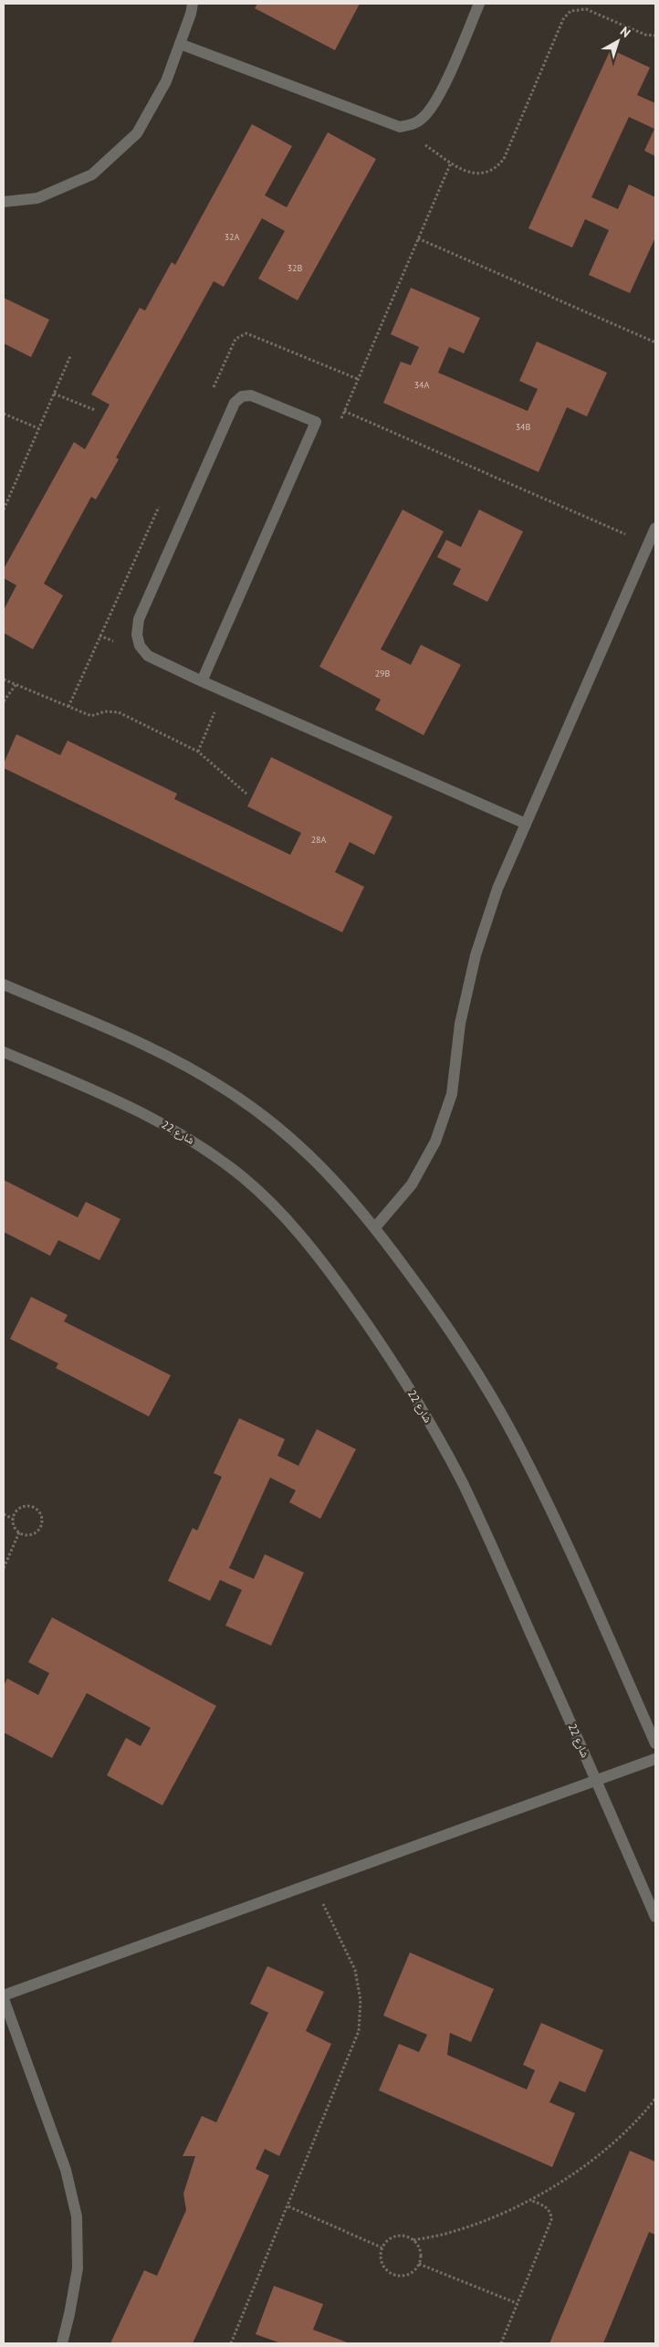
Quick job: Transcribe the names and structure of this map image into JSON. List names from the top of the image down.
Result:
{
  "streets": {
    "street": ["شارع 22"]
  },
  "house_numbers": [
    "32A",
    "32B",
    "34A",
    "34B",
    "29B",
    "28A"
  ],
  "north": "top right"
}
